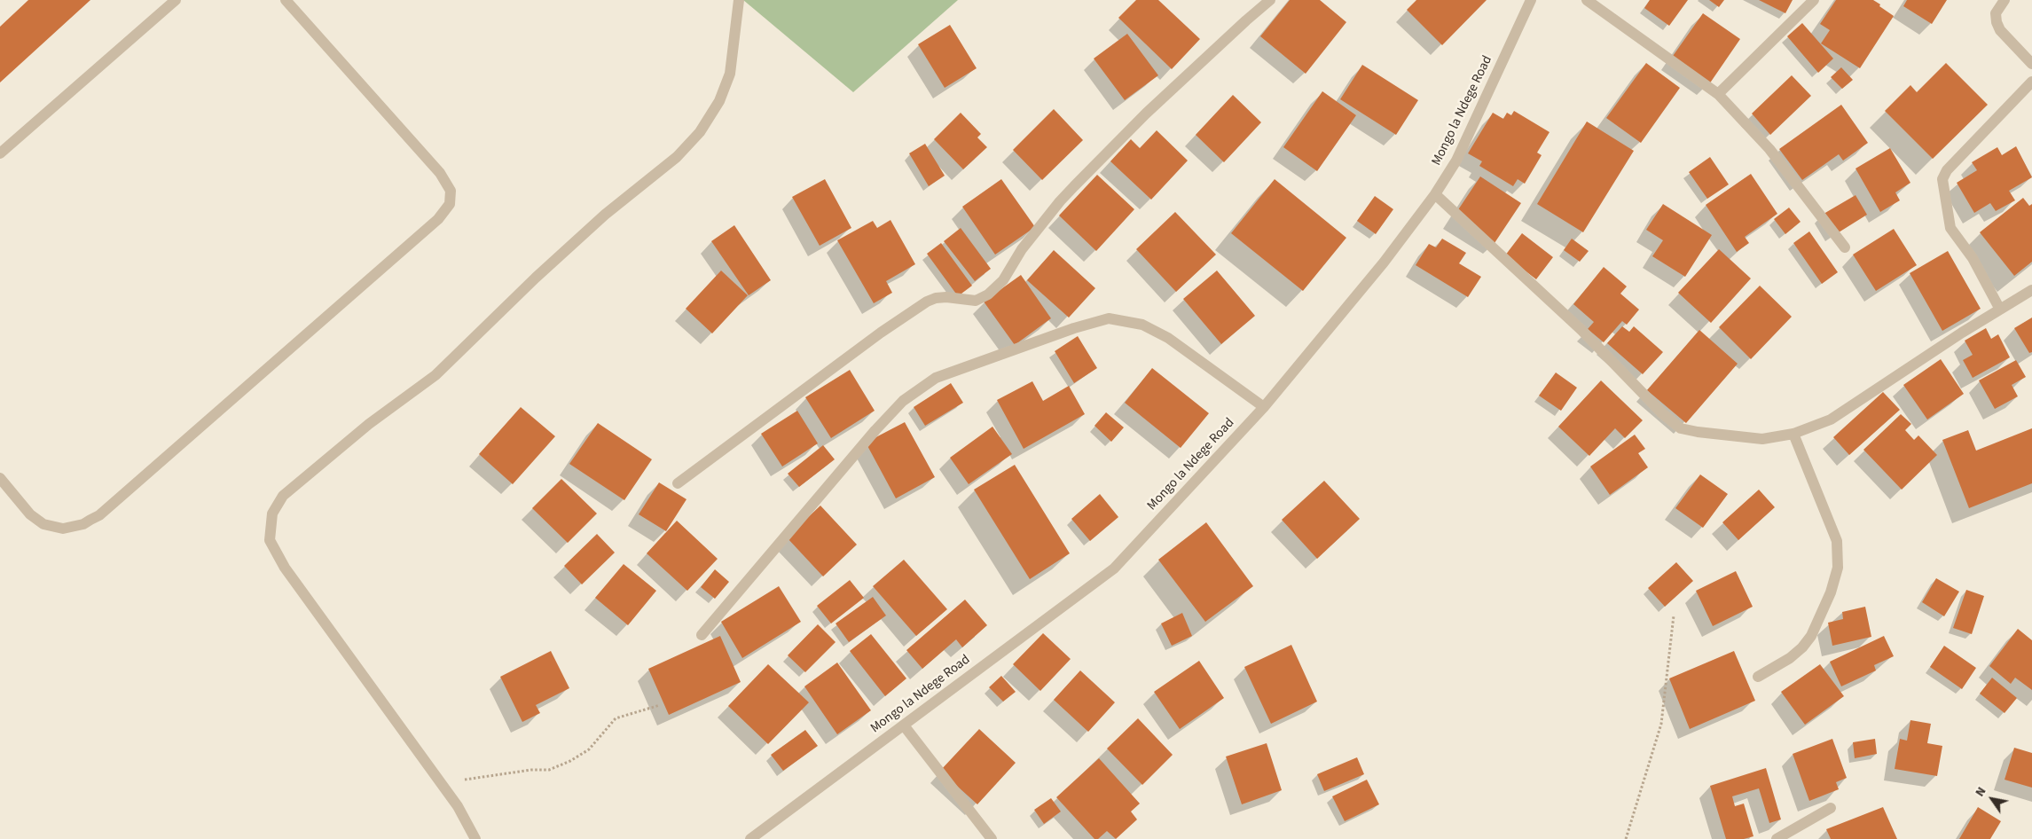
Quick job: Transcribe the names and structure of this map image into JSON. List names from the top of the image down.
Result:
{
  "streets": {
    "street": ["Mongo la Ndege Road"]
  },
  "north": "top left"
}
